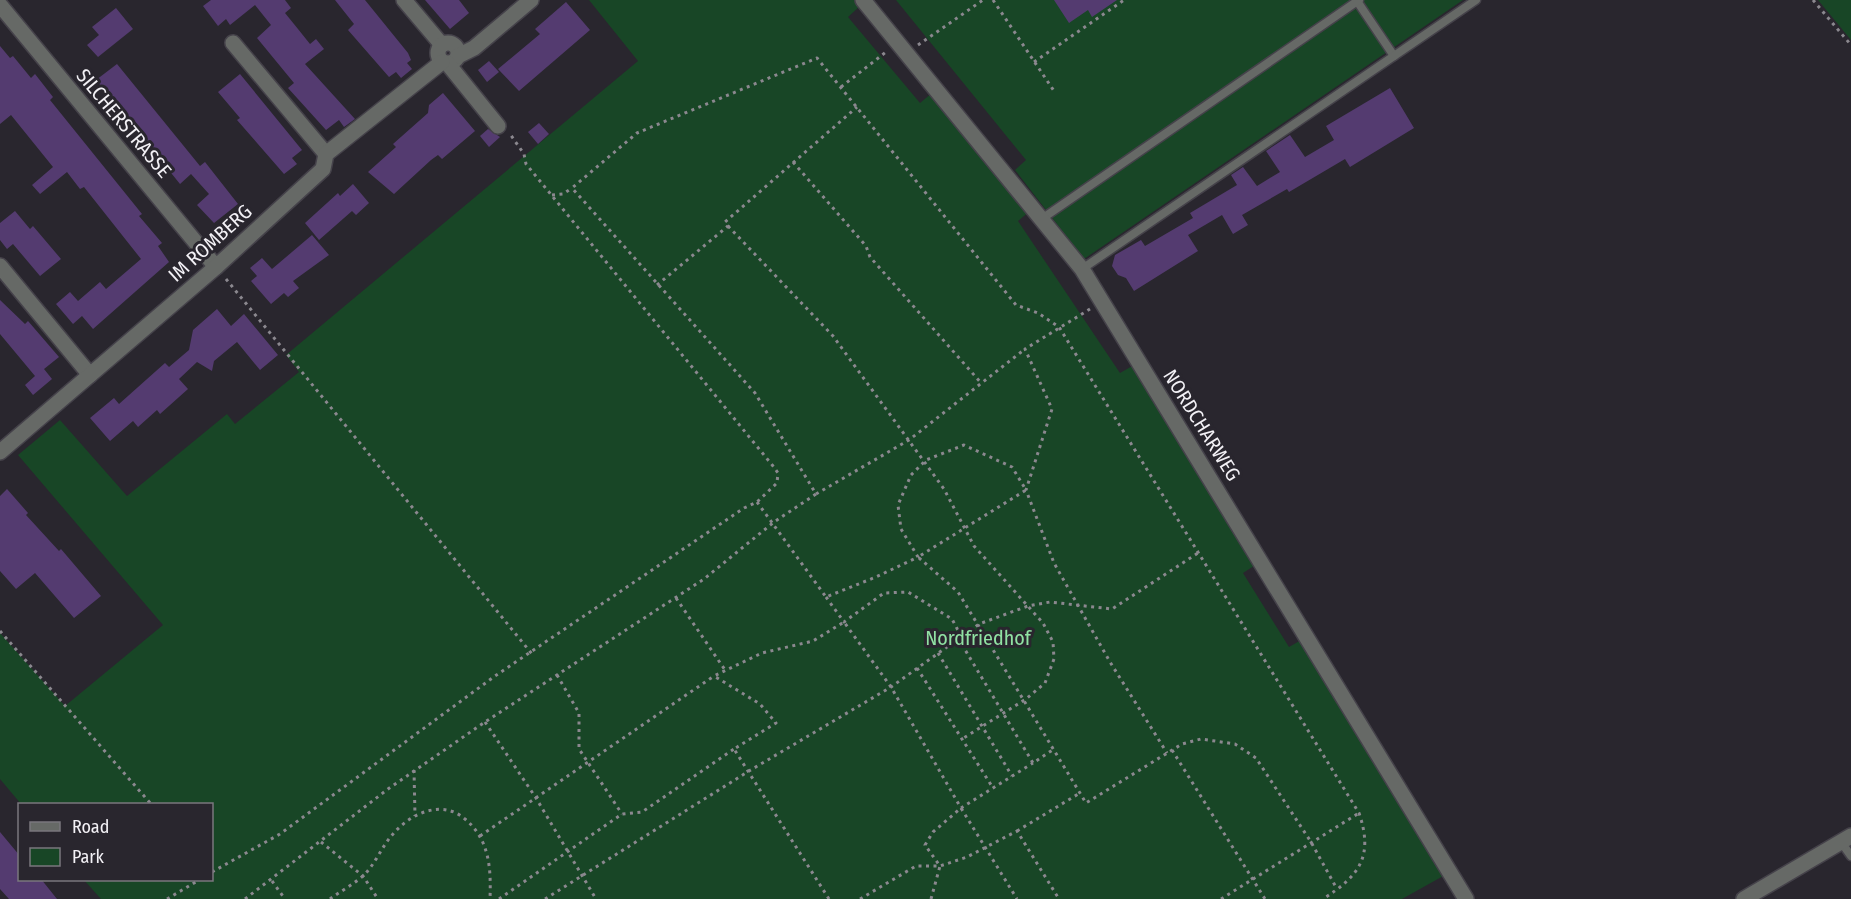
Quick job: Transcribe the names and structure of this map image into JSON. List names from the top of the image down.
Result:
{
  "streets": {
    "street": ["SILCHERSTRASSE", "IM ROMBERG", "NORDCHARWEG"]
  },
  "crossings": [
    ["SILCHERSTRASSE", "IM ROMBERG"]
  ],
  "parks": ["Nordfriedhof"],
  "legend": ["Road", "Park"]
}
